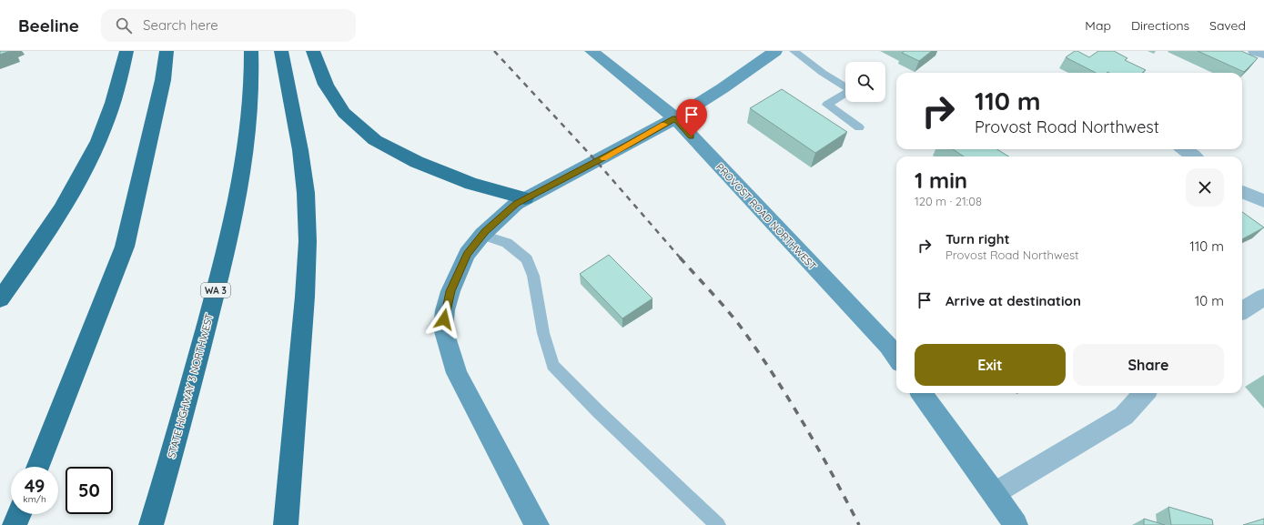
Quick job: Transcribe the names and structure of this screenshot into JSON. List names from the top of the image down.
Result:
{
  "streets": {
    "highway": ["WA 3", "STATE HIGHWAY 3 NORTHWEST"],
    "main road": ["PROVOST ROAD NORTHWEST"]
  },
  "page": {
    "header": "Beeline",
    "search": "Search here",
    "nav": ["Map", "Directions", "Saved"],
    "turn": ["110 m", "Provost Road Northwest"],
    "heading": ["1 min", "120 m · 21:08"],
    "list": [
      {
        "name": "Turn right",
        "note": "Provost Road Northwest",
        "value": "110 m"
      },
      {
        "name": "Arrive at destination",
        "value": "10 m"
      }
    ],
    "buttons": ["Exit", "Share"],
    "speed": "49 km/h",
    "limit": "50"
  }
}
